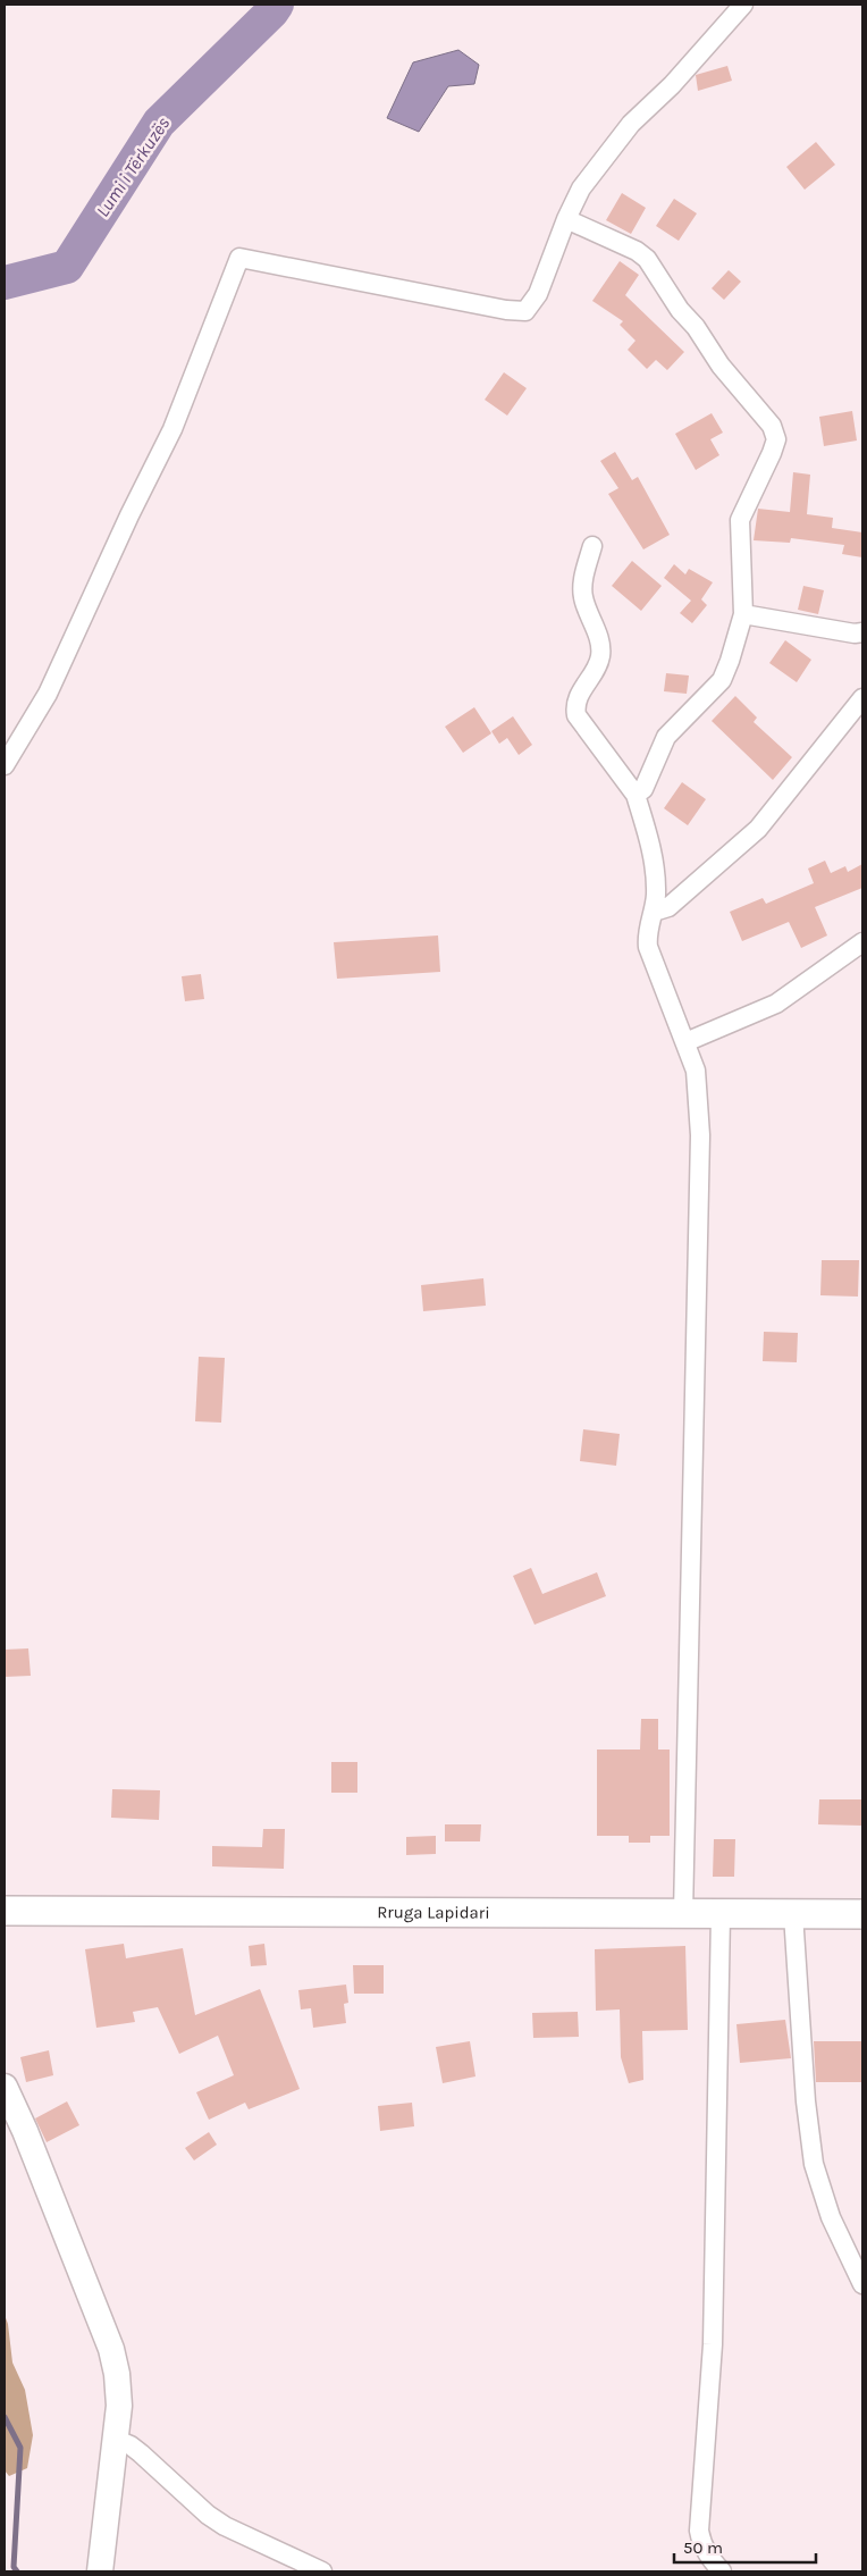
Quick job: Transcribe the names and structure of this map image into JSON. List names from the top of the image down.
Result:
{
  "streets": {
    "main road": ["Rruga Lapidari"]
  },
  "water": ["Lumi i Tërkuzës"],
  "scale_bar": "50 m"
}
